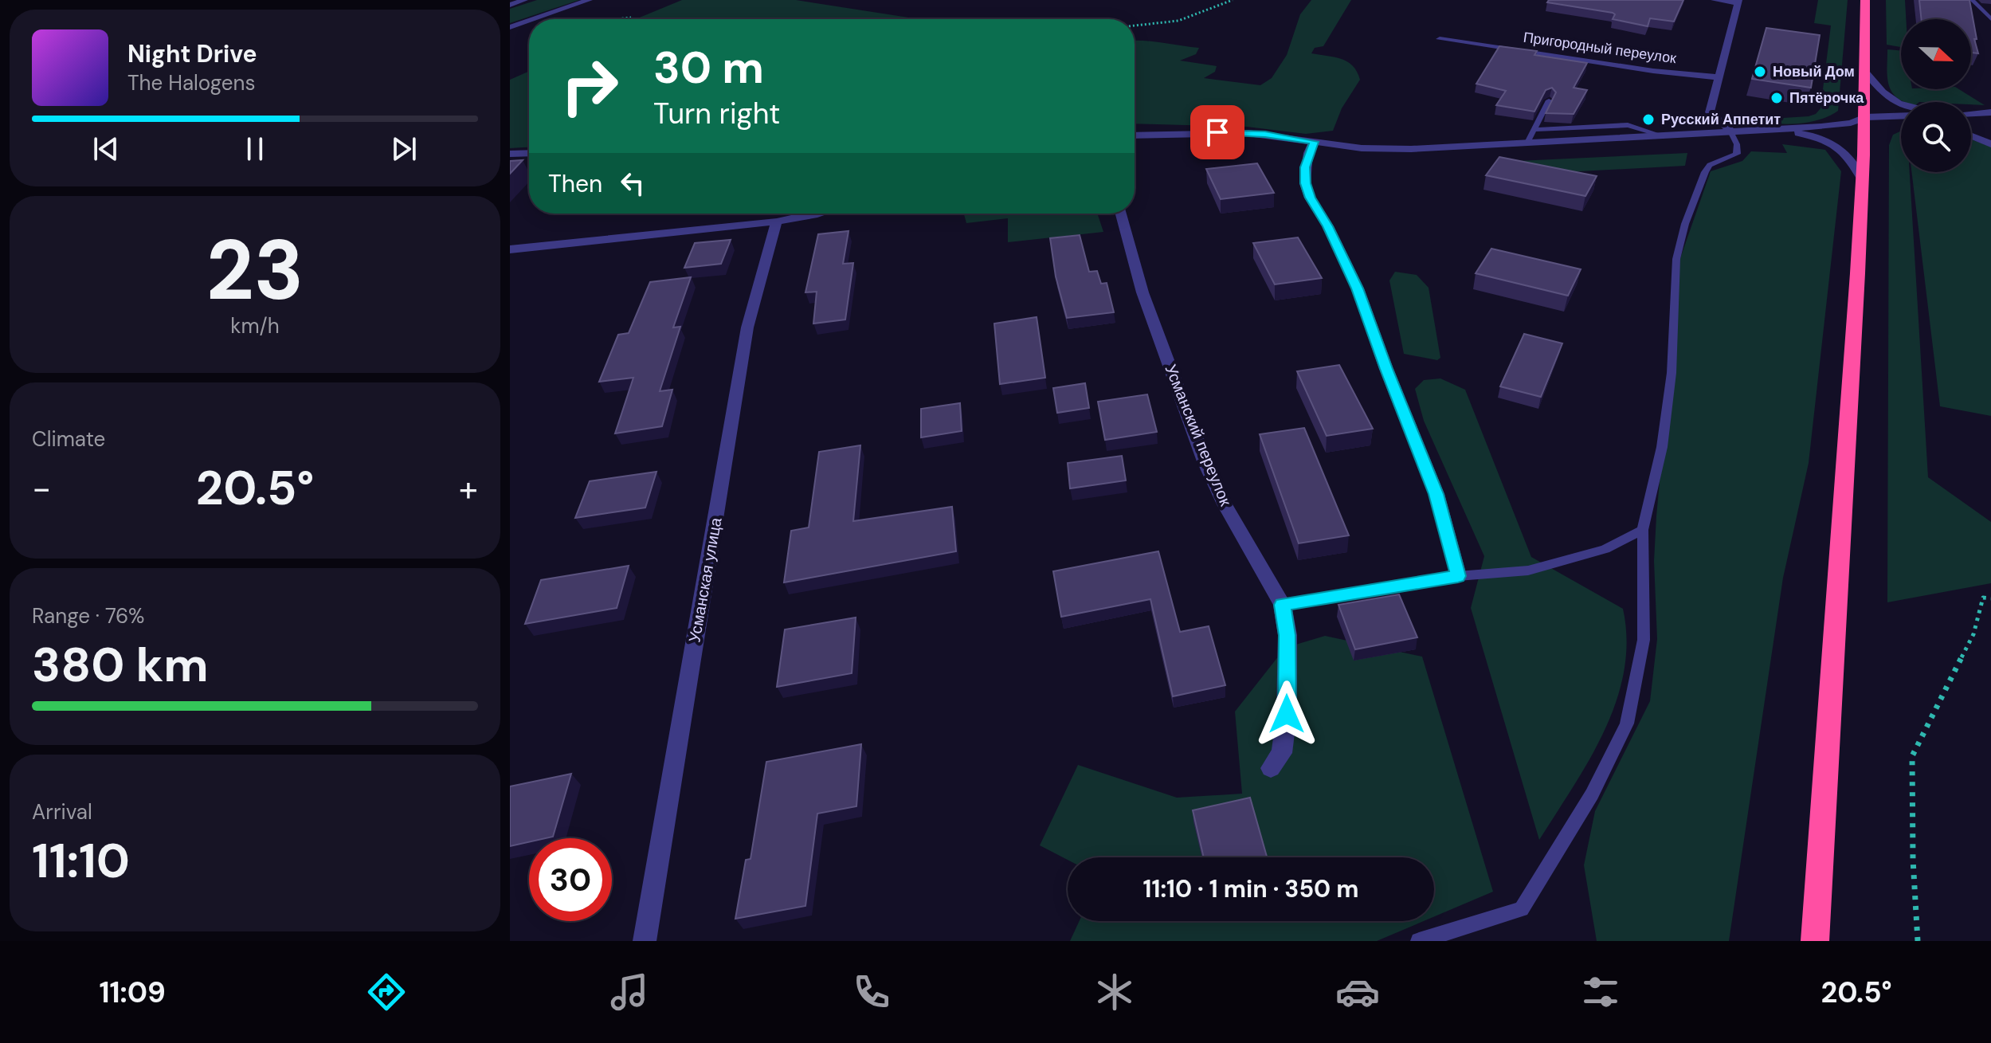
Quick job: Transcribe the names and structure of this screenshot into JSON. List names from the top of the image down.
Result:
{
  "streets": {
    "street": ["Пригородный переулок", "Усманский переулок", "Усманская улица"]
  },
  "places": ["Новый Дом", "Пятёрочка", "Русский Аппетит"],
  "north": "right",
  "page": {
    "turn": ["30 m", "Turn right"],
    "song": ["Night Drive", "The Halogens"],
    "then": "Then",
    "tile": [
      ["23", "km/h"],
      "Climate",
      ["Range · 76%", "380 km"],
      ["Arrival", "11:10"]
    ],
    "heat": ["−", "20.5°", "+"],
    "limit": "30",
    "trip": "11:10 · 1 min · 350 m",
    "tabs": ["11:09", "20.5°"]
  }
}
